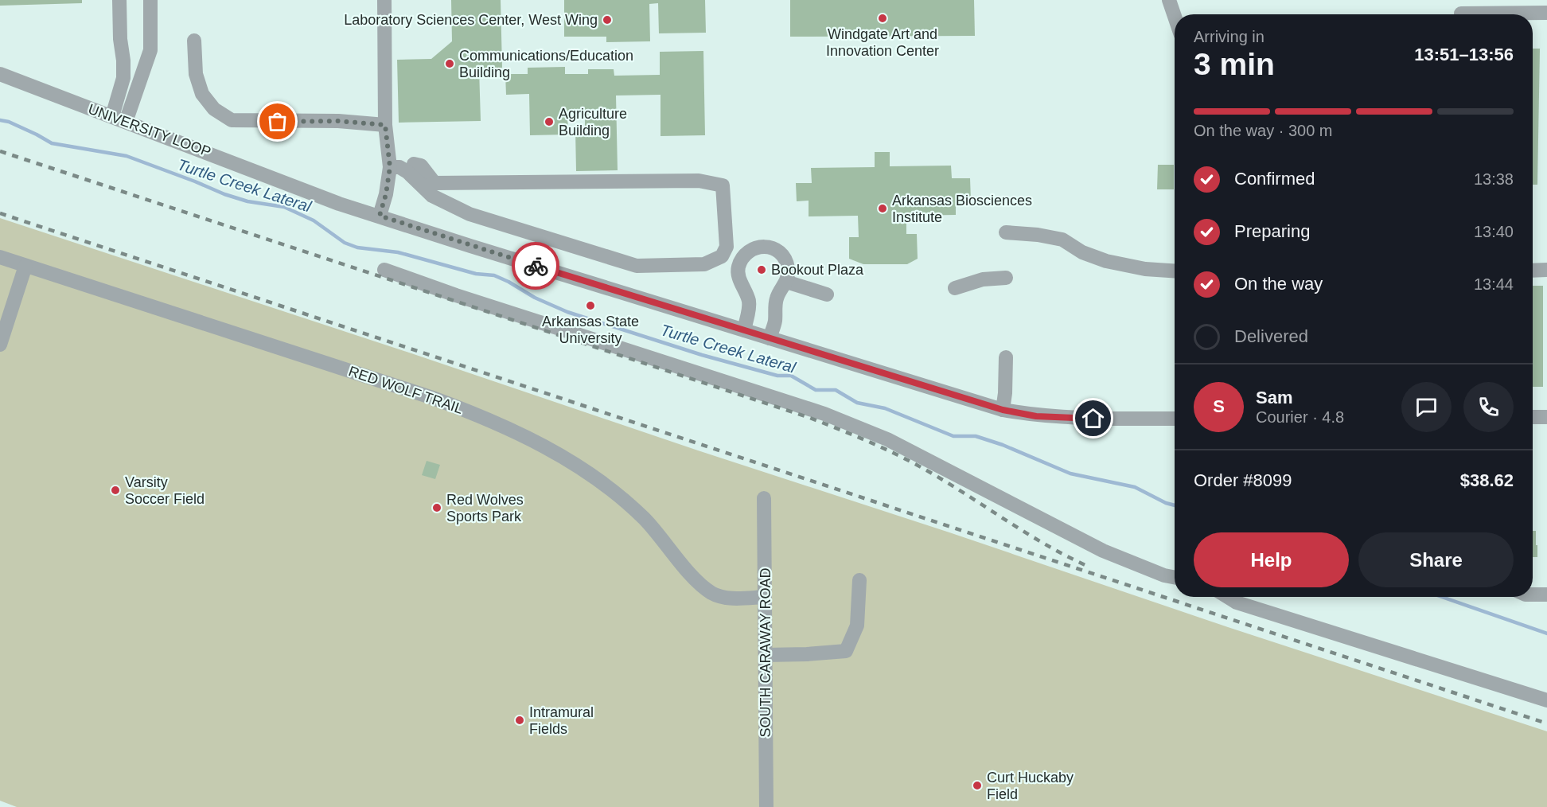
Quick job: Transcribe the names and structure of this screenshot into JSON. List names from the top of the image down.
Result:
{
  "streets": {
    "street": ["UNIVERSITY LOOP", "RED WOLF TRAIL", "SOUTH CARAWAY ROAD"]
  },
  "crossings": [
    ["RED WOLF TRAIL", "SOUTH CARAWAY ROAD"]
  ],
  "water": ["Turtle Creek Lateral"],
  "places": [
    "Windgate Art and Innovation Center",
    "Laboratory Sciences Center, West Wing",
    "Communications/Education Building",
    "Agriculture Building",
    "Arkansas Biosciences Institute",
    "Bookout Plaza",
    "Arkansas State University",
    "Varsity Soccer Field",
    "Red Wolves Sports Park",
    "Intramural Fields",
    "Curt Huckaby Field"
  ],
  "page": {
    "heading": ["3 min", "Arriving in", "13:51–13:56"],
    "panel": [
      "Sam",
      "Courier · 4.8",
      "Order #8099",
      "$38.62"
    ],
    "bar": "On the way · 300 m",
    "list": [
      ["Confirmed", "13:38"],
      ["Preparing", "13:40"],
      ["On the way", "13:44"],
      "Delivered"
    ],
    "round": "S",
    "buttons": ["Help", "Share"]
  }
}
